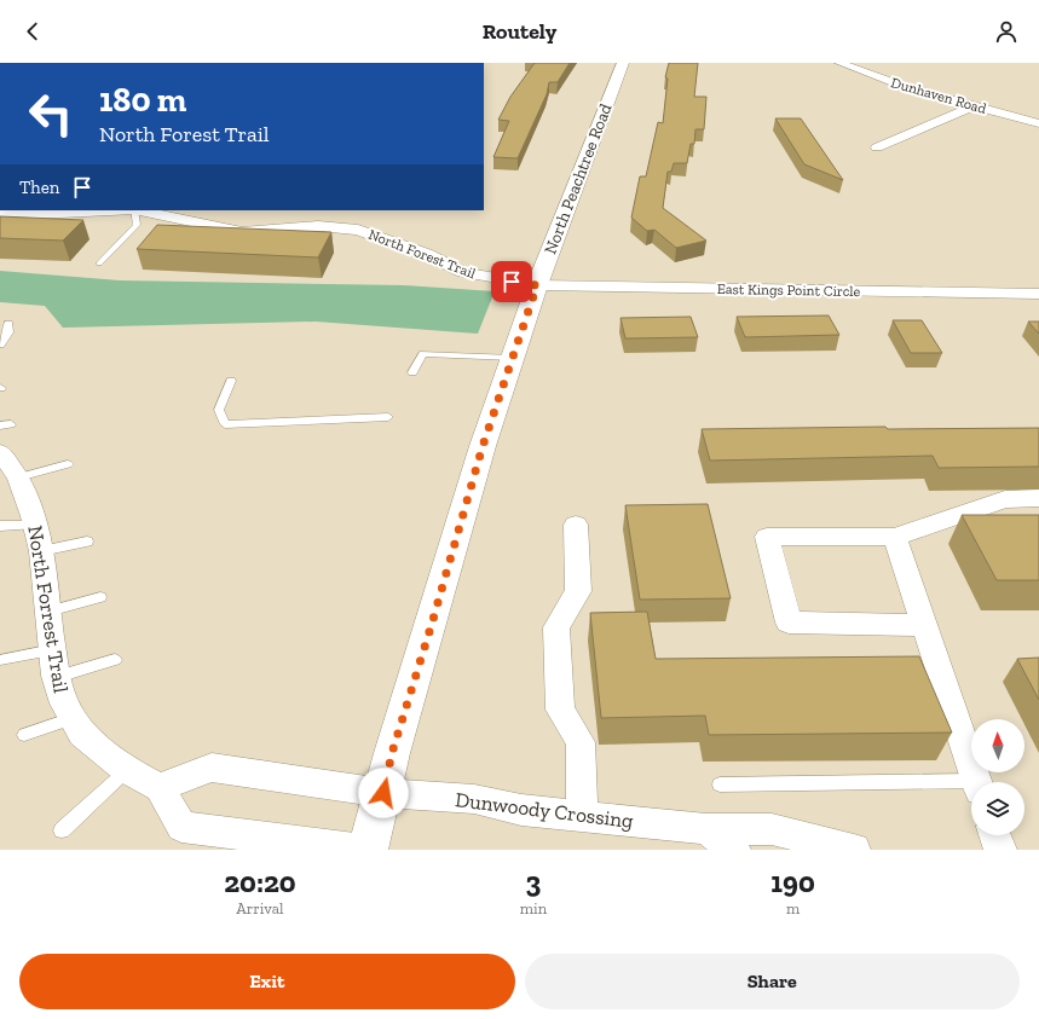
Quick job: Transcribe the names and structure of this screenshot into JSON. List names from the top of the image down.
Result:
{
  "streets": {
    "street": [
      "Dunhaven Road",
      "North Peachtree Road",
      "North Forest Trail",
      "East Kings Point Circle",
      "North Forrest Trail",
      "Dunwoody Crossing"
    ]
  },
  "crossings": [
    ["North Peachtree Road", "North Forest Trail"],
    ["North Peachtree Road", "East Kings Point Circle"],
    ["North Peachtree Road", "Dunwoody Crossing"],
    ["North Forest Trail", "East Kings Point Circle"]
  ],
  "north": "top",
  "page": {
    "header": "Routely",
    "turn": ["180 m", "North Forest Trail"],
    "then": "Then",
    "eta": [
      "20:20",
      "Arrival",
      "3",
      "min",
      "190",
      "m"
    ],
    "buttons": ["Exit", "Share"]
  }
}
